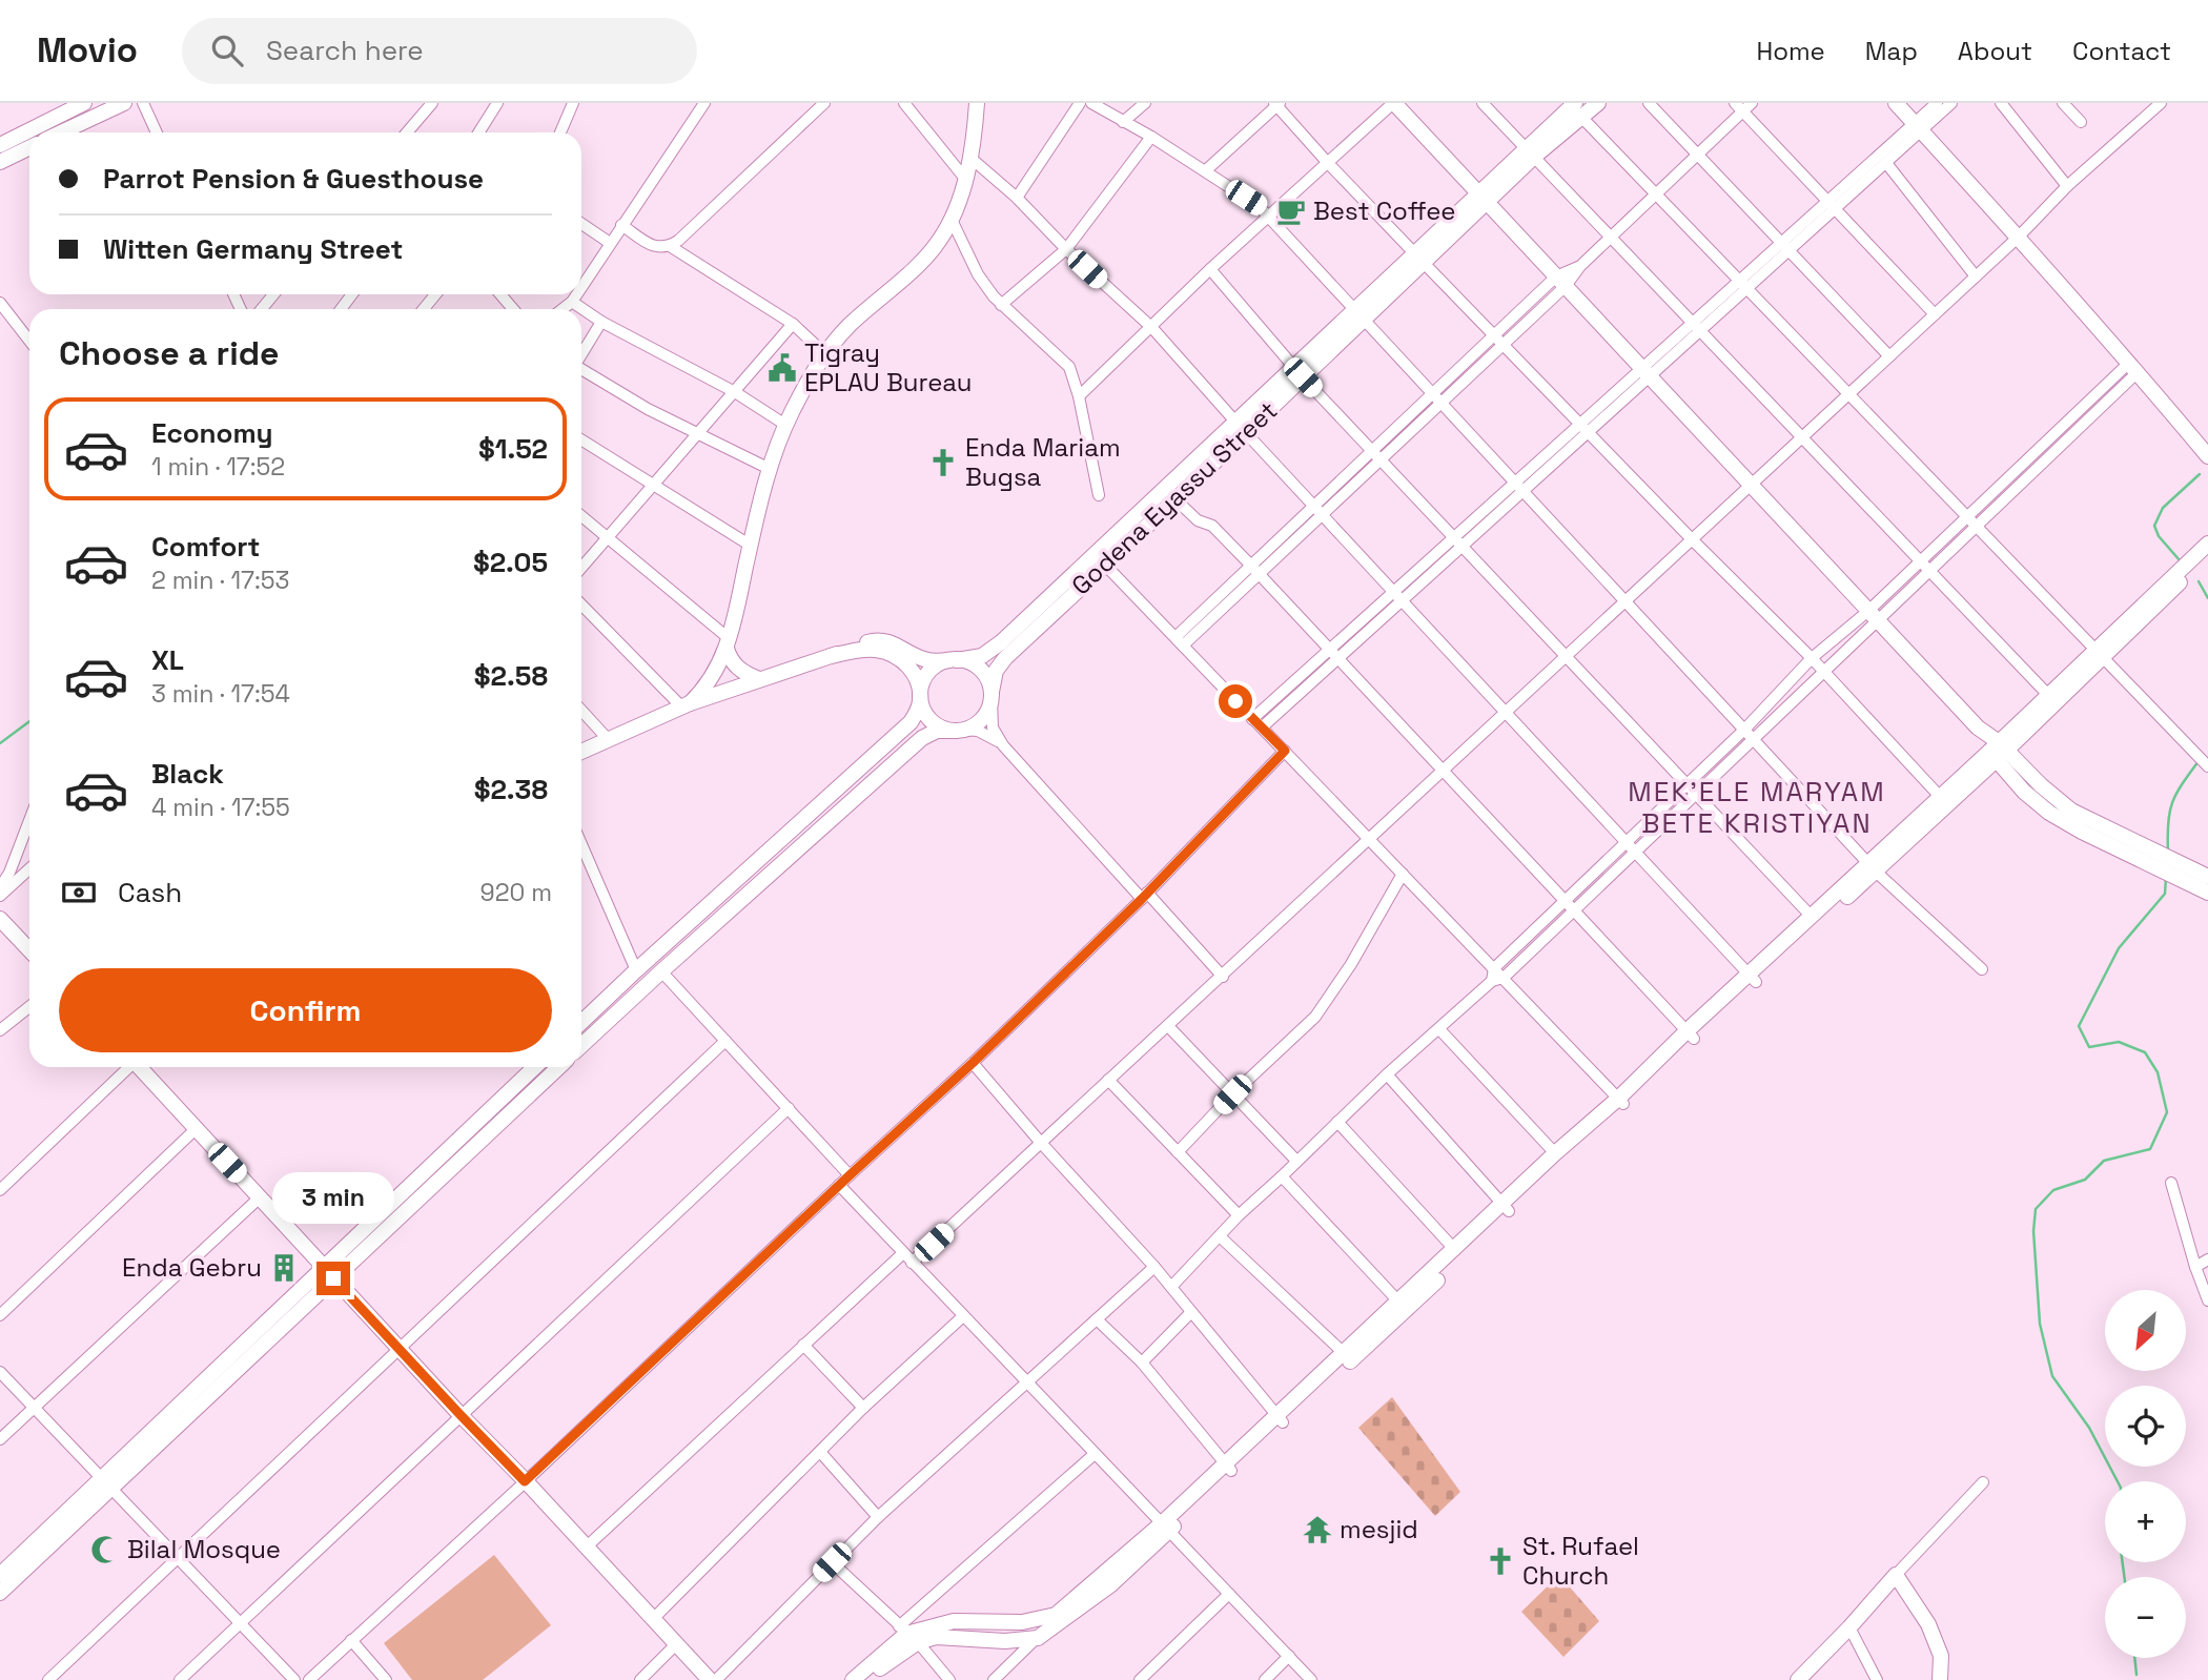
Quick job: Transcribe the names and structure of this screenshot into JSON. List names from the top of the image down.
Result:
{
  "streets": {
    "street": ["Godena Eyassu Street"]
  },
  "districts": ["MEK'ELE MARYAM BETE KRISTIYAN"],
  "places": {
    "cafe": ["Best Coffee"],
    "public building": ["Tigray EPLAU Bureau"],
    "church": ["Enda Mariam Bugsa", "St. Rufael Church"],
    "building": ["Enda Gebru"],
    "temple": ["mesjid"],
    "mosque": ["Bilal Mosque"]
  },
  "north": "bottom left",
  "page": {
    "header": "Movio",
    "search": "Search here",
    "nav": [
      "Home",
      "Map",
      "About",
      "Contact"
    ],
    "banner": ["Parrot Pension & Guesthouse", "Witten Germany Street"],
    "heading": "Choose a ride",
    "list": [
      {
        "name": "Economy",
        "note": "1 min · 17:52",
        "value": "$1.52"
      },
      {
        "name": "Comfort",
        "note": "2 min · 17:53",
        "value": "$2.05"
      },
      {
        "name": "XL",
        "note": "3 min · 17:54",
        "value": "$2.58"
      },
      {
        "name": "Black",
        "note": "4 min · 17:55",
        "value": "$2.38"
      }
    ],
    "pay": ["Cash", "920 m"],
    "buttons": "Confirm",
    "bubble": "3 min",
    "map_buttons": ["+", "−"]
  }
}
